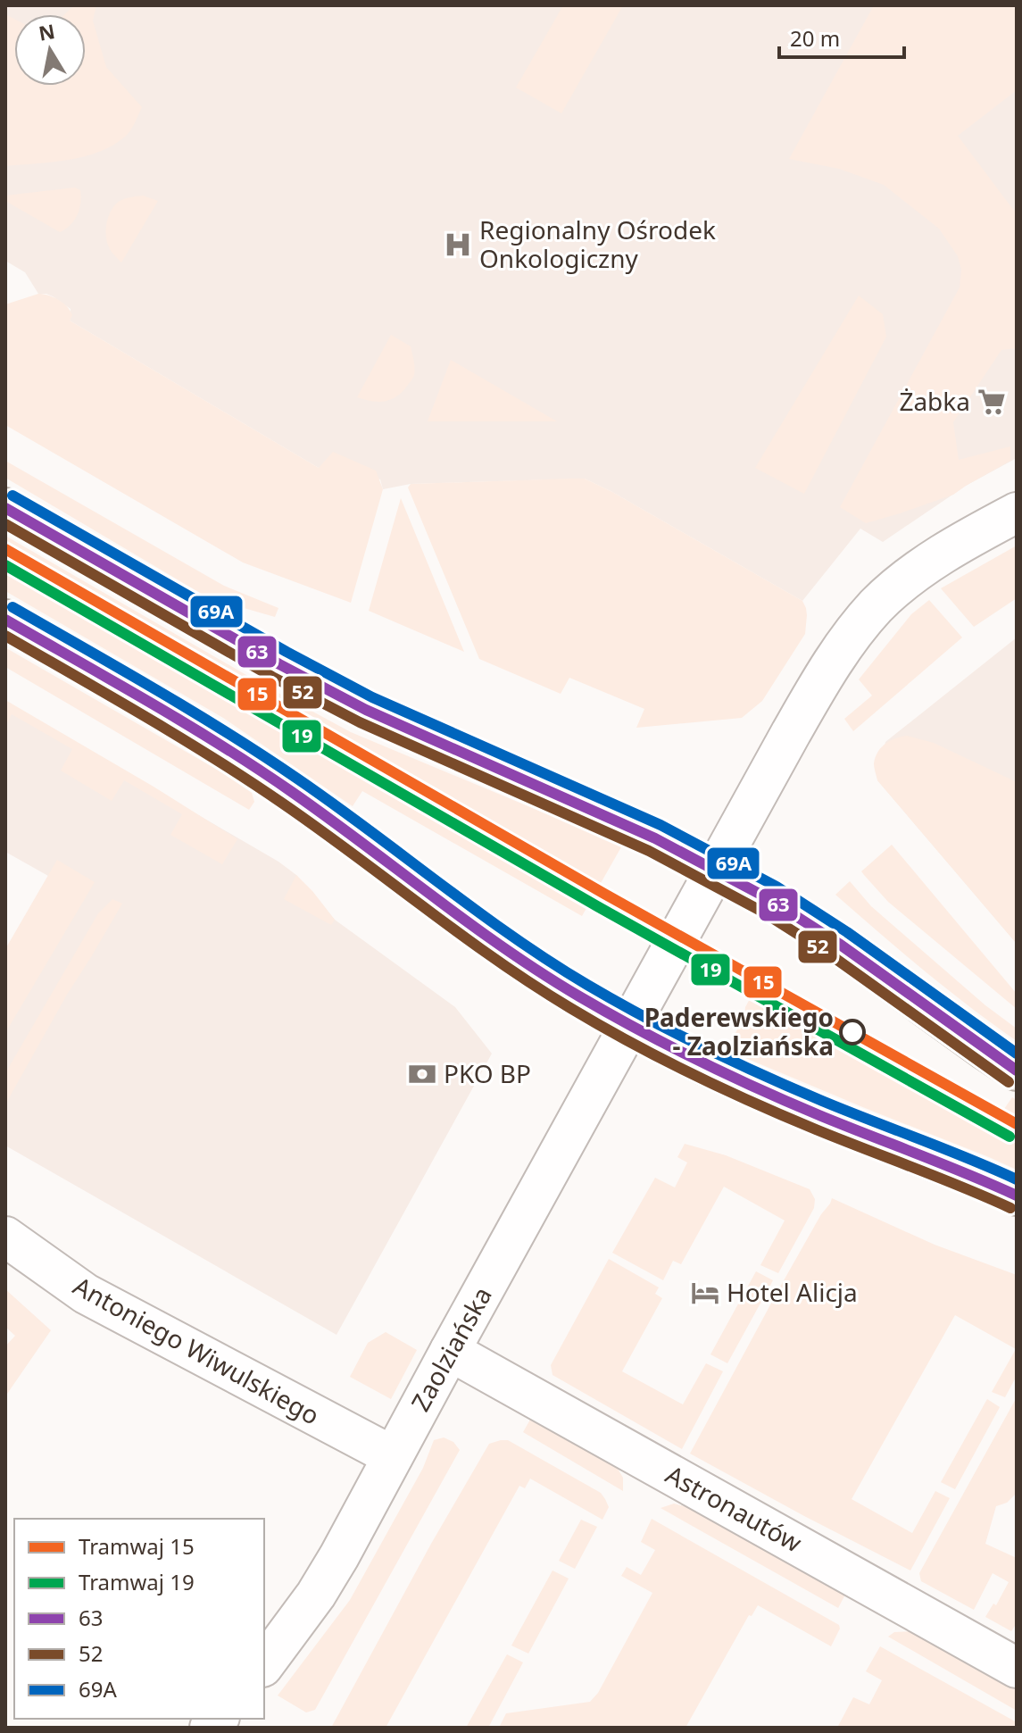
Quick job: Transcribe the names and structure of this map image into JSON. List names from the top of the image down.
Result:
{
  "streets": {
    "street": ["Zaolziańska", "Antoniego Wiwulskiego", "Astronautów"]
  },
  "crossings": [
    ["Zaolziańska", "Antoniego Wiwulskiego"],
    ["Zaolziańska", "Astronautów"]
  ],
  "places": {
    "hospital": ["Regionalny Ośrodek Onkologiczny"],
    "supermarket": ["Żabka"],
    "other": ["Paderewskiego - Zaolziańska"],
    "bank": ["PKO BP"],
    "hotel": ["Hotel Alicja"]
  },
  "lines": [
    "transit line 69A",
    "transit line 63",
    "transit line 52",
    "tram line 15",
    "tram line 19"
  ],
  "legend": [
    "Tramwaj 15",
    "Tramwaj 19",
    "63",
    "52",
    "69A"
  ],
  "scale_bar": "20 m",
  "north": "top"
}
